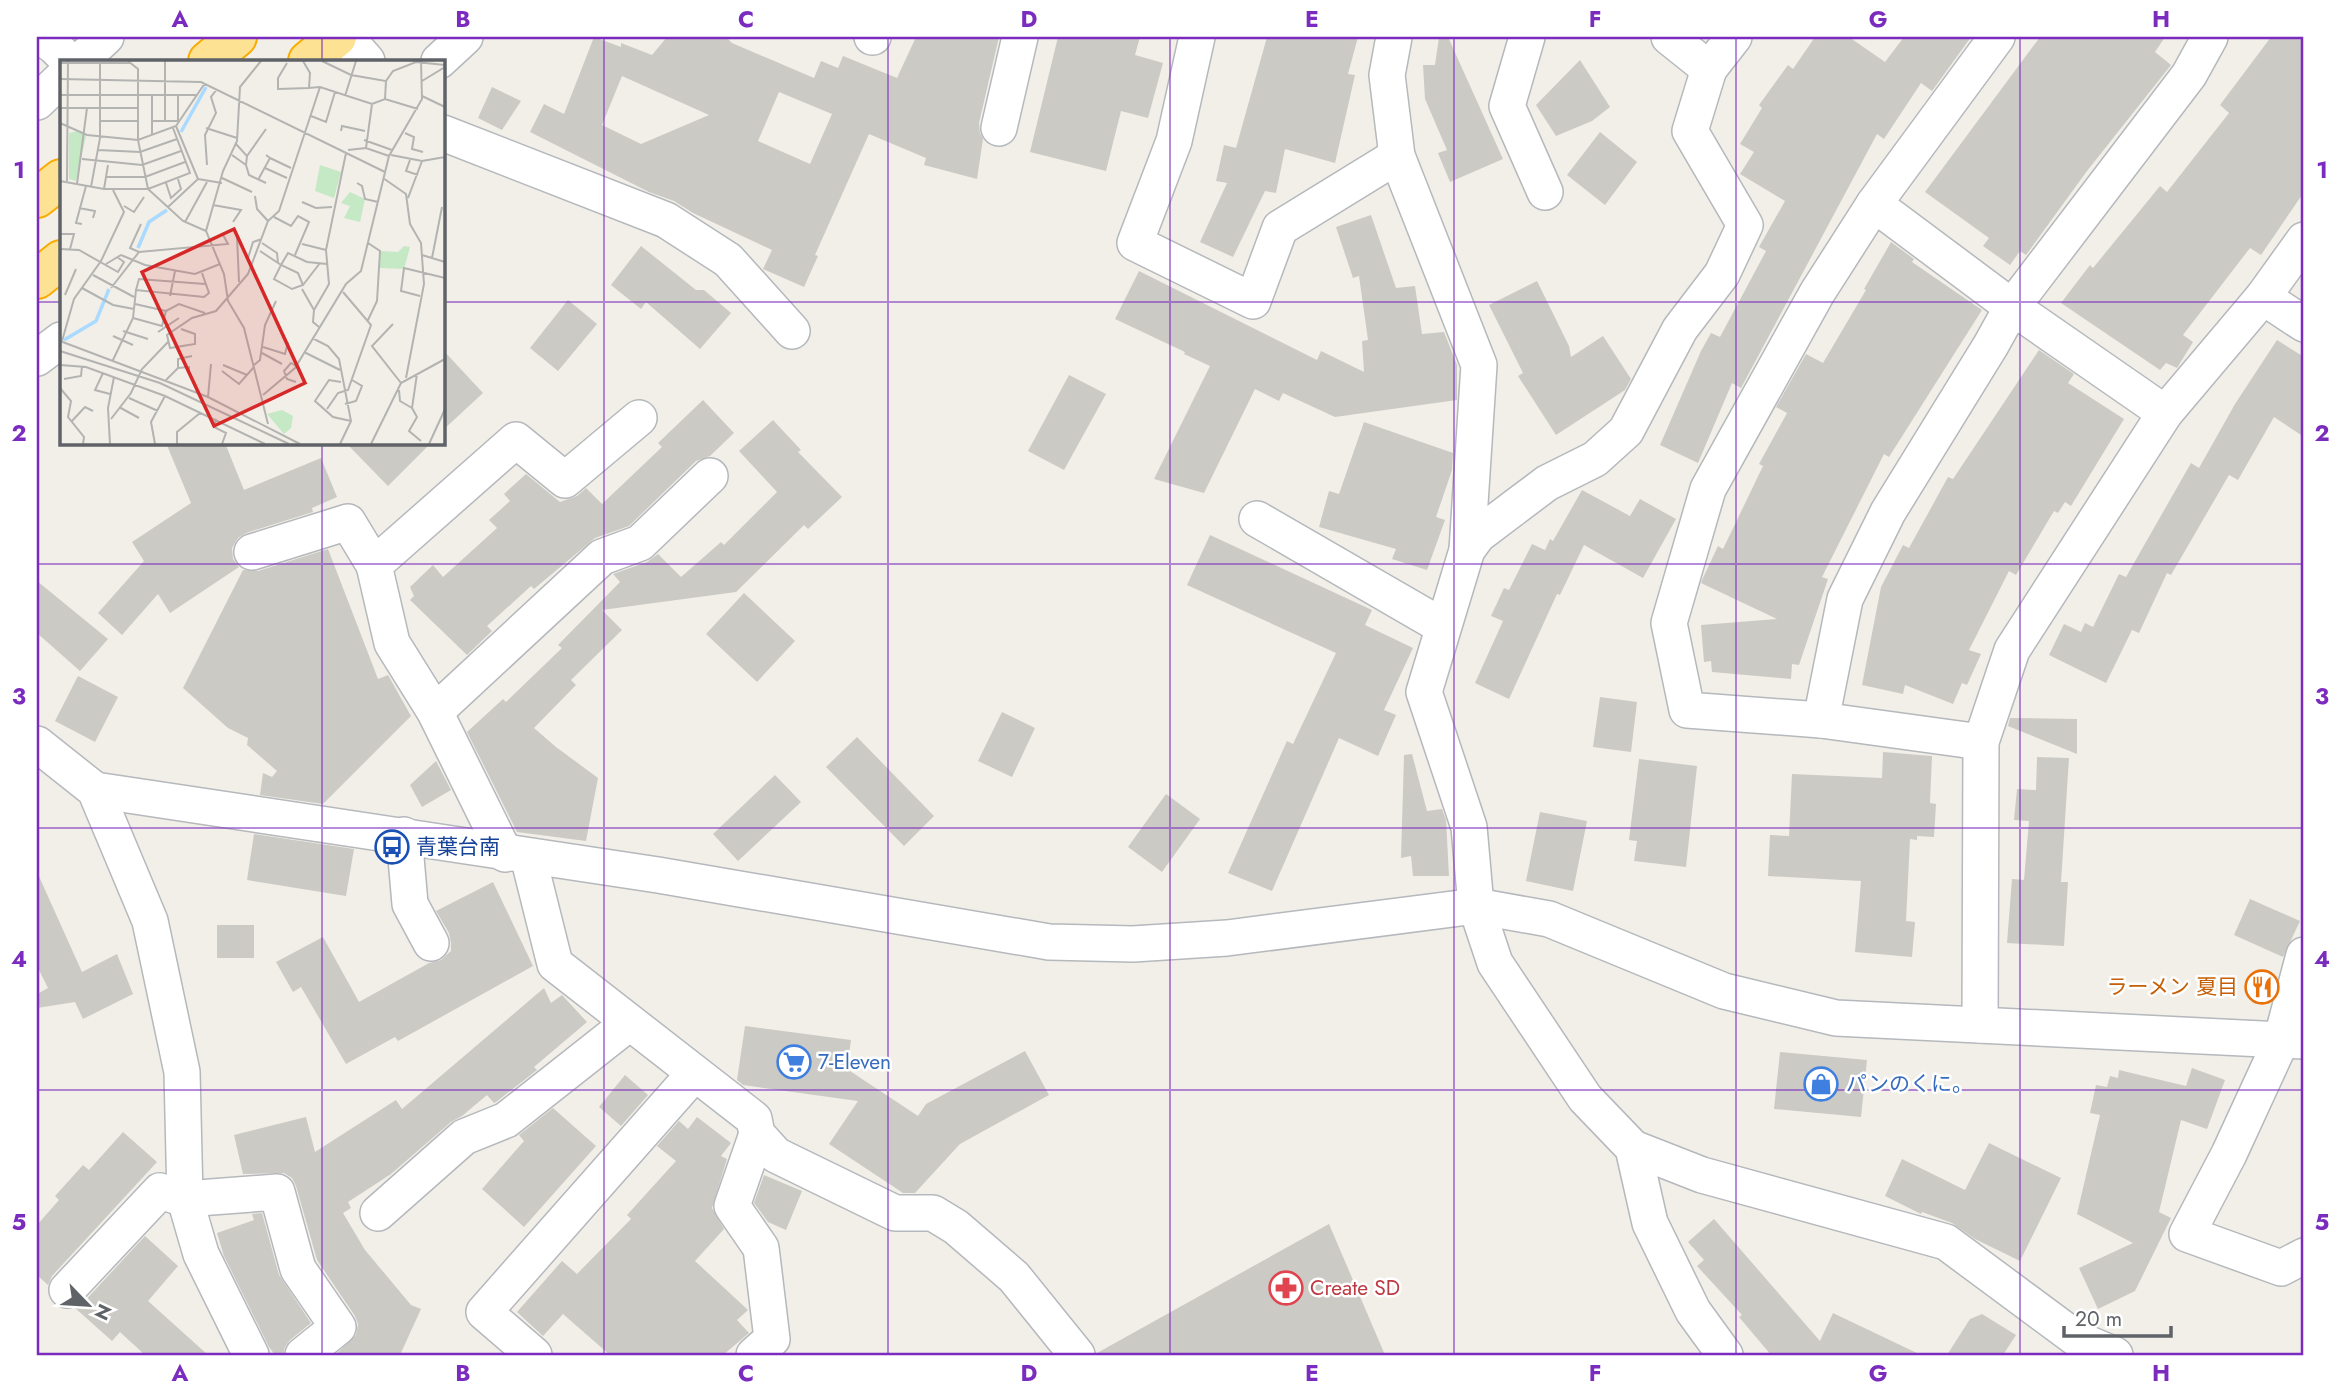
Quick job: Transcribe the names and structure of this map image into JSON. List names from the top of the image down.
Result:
{
  "places": {
    "bus stop": ["青葉台南"],
    "restaurant": ["ラーメン 夏目"],
    "supermarket": ["7-Eleven"],
    "shop": ["パンのくに。"],
    "pharmacy": ["Create SD"]
  },
  "scale_bar": "20 m",
  "north": "bottom right",
  "grid": {
    "columns": [
      "A",
      "B",
      "C",
      "D",
      "E",
      "F",
      "G",
      "H"
    ],
    "rows": [
      "1",
      "2",
      "3",
      "4",
      "5"
    ]
  }
}
